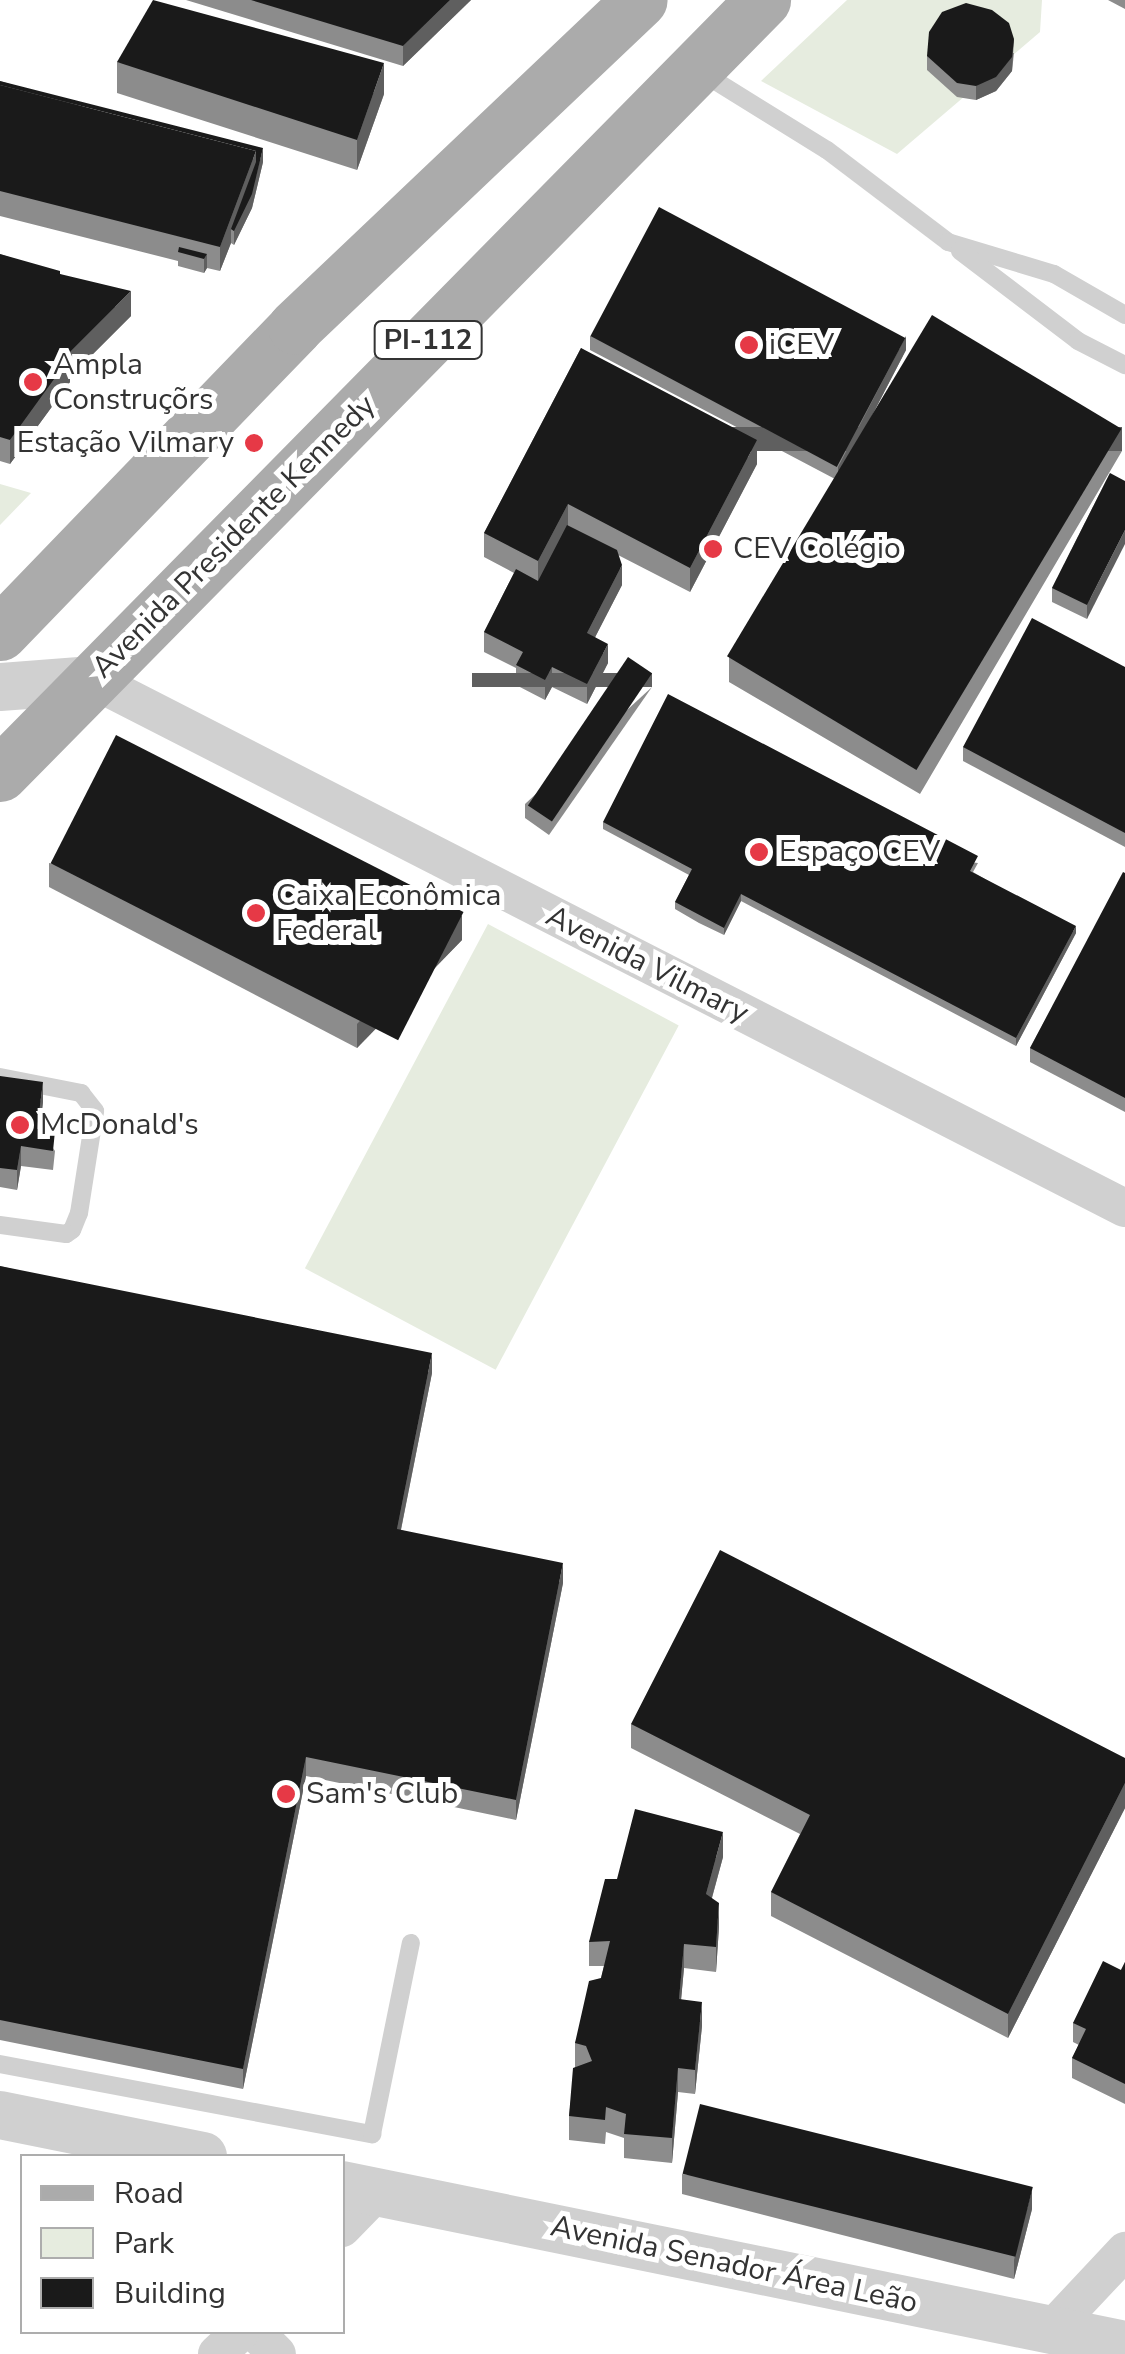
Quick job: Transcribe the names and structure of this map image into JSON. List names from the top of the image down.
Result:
{
  "streets": {
    "main road": ["PI-112", "Avenida Presidente Kennedy"],
    "street": ["Avenida Vilmary", "Avenida Senador Área Leão"]
  },
  "crossings": [
    ["Avenida Presidente Kennedy", "Avenida Vilmary"]
  ],
  "places": [
    "iCEV",
    "Ampla Construçõrs",
    "Estação Vilmary",
    "CEV Colégio",
    "Espaço CEV",
    "Caixa Econômica Federal",
    "McDonald's",
    "Sam's Club"
  ],
  "legend": ["Road", "Park", "Building"]
}
